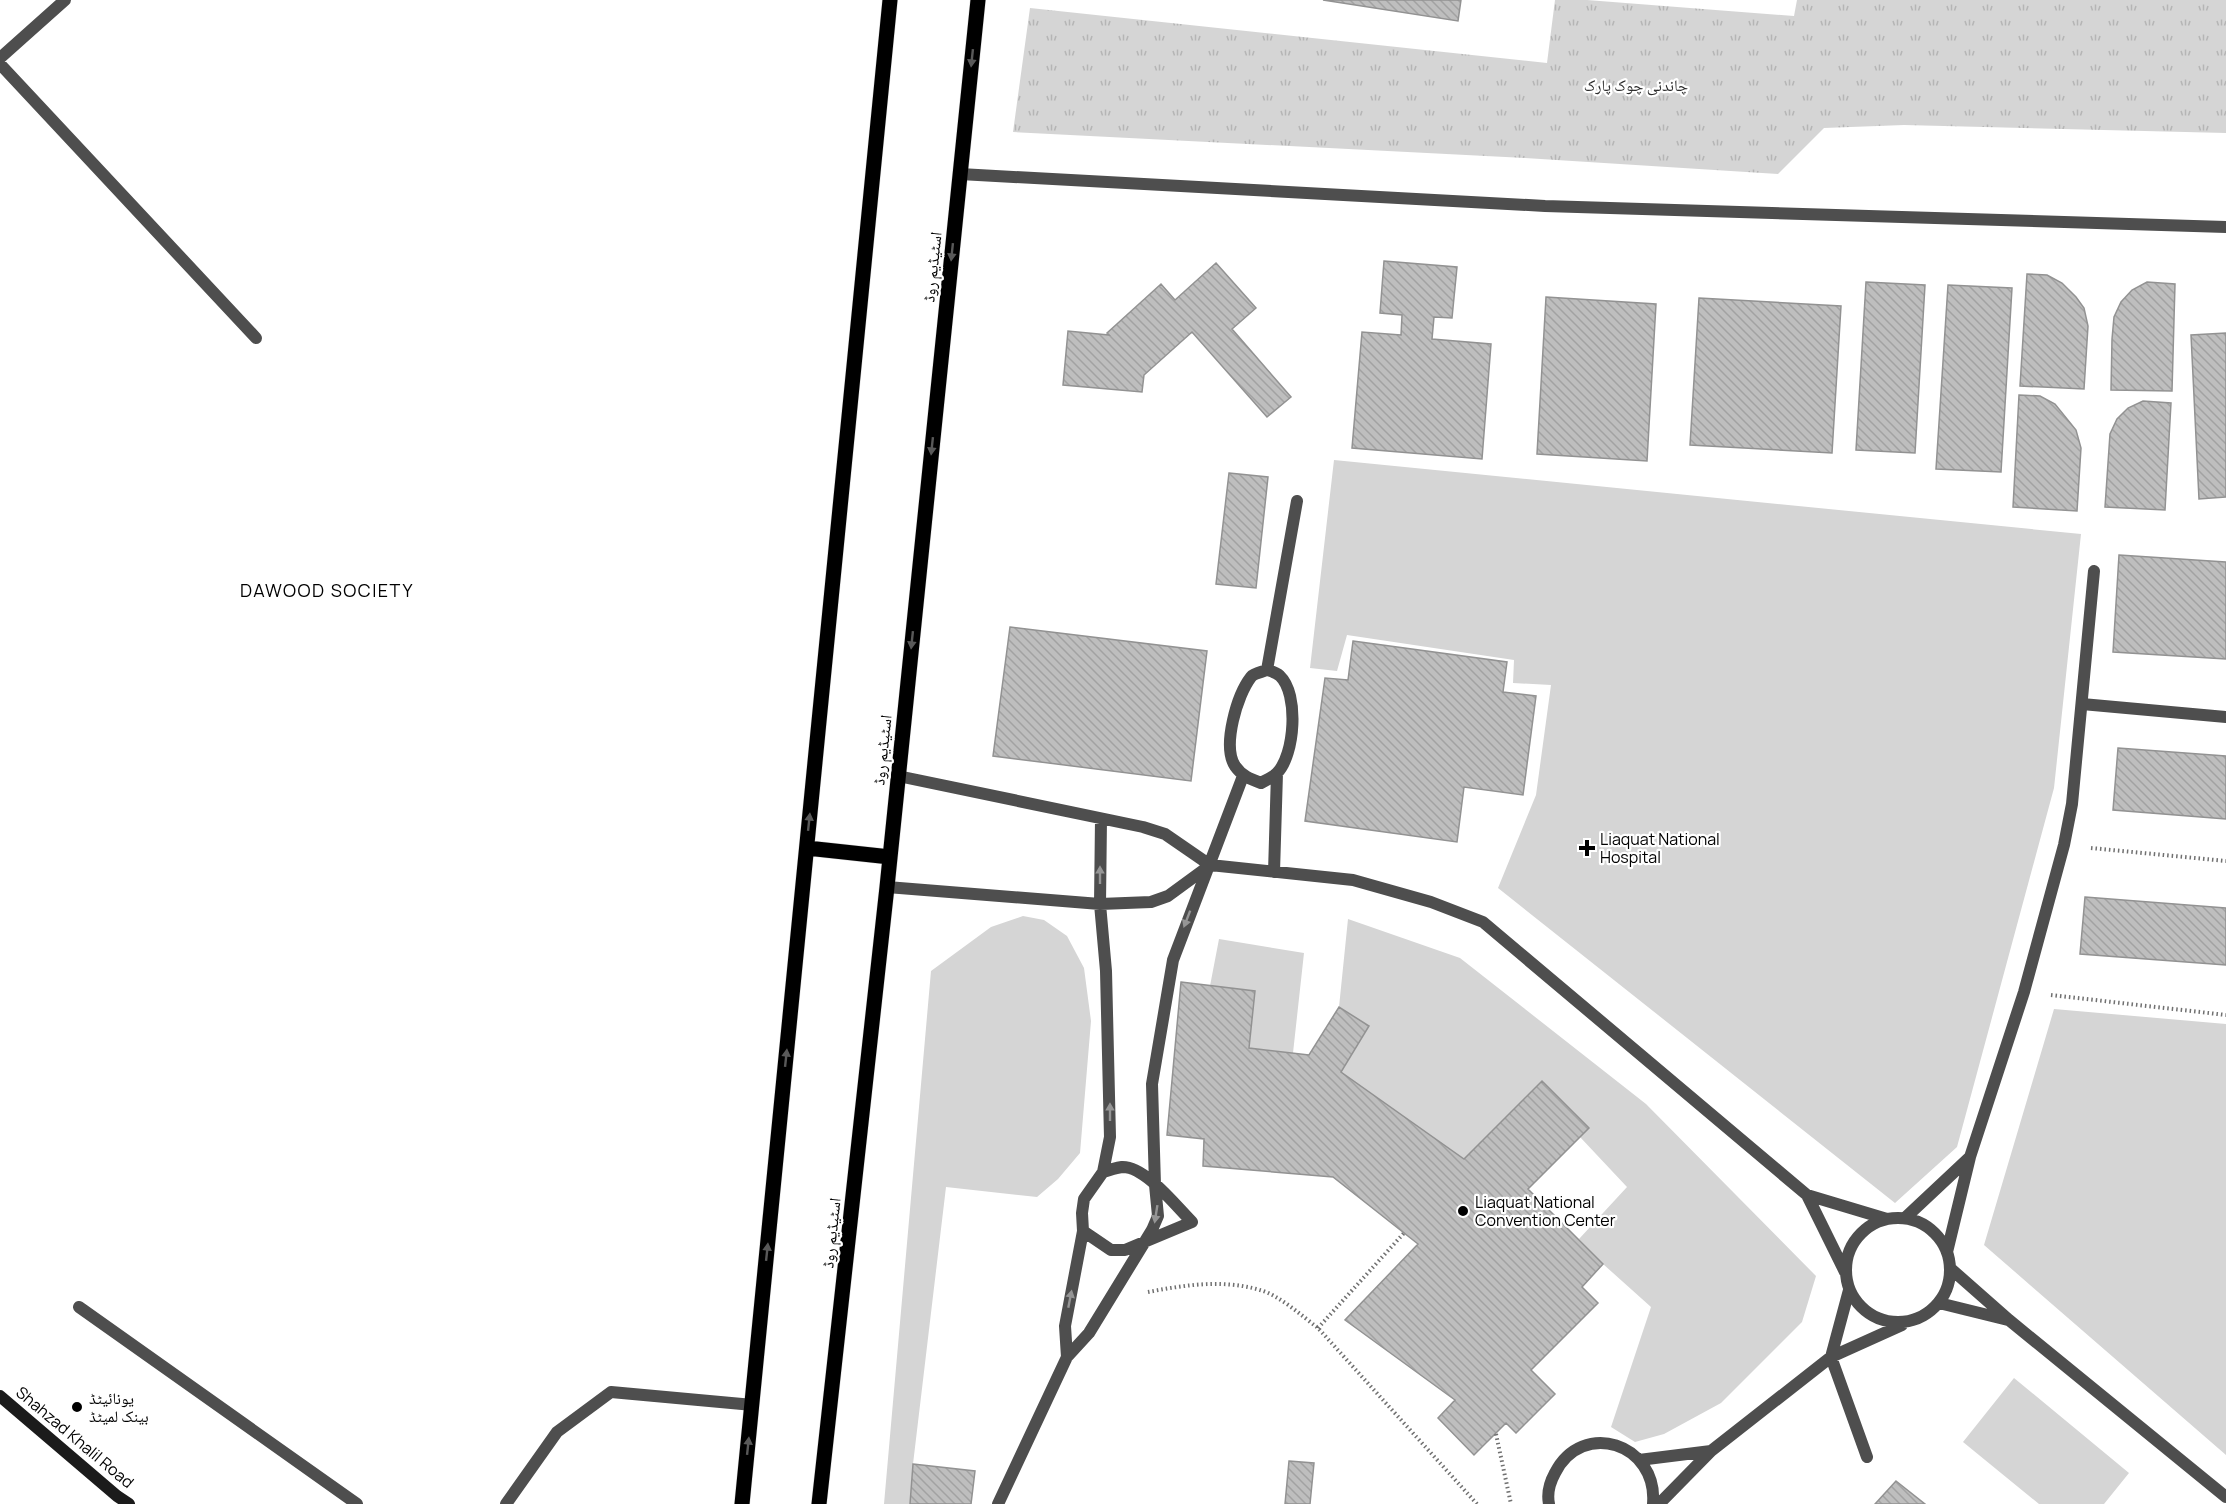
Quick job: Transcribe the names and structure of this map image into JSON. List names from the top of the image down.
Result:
{
  "streets": {
    "main road": ["اسٹیڈیم روڈ", "Shahzad Khalil Road"]
  },
  "districts": ["DAWOOD SOCIETY"],
  "parks": ["چاندنی چوک پارک"],
  "places": {
    "health": ["Liaquat National Hospital"],
    "other": ["Liaquat National Convention Center", "یونائیٹڈ بینک لمیٹڈ"]
  }
}
